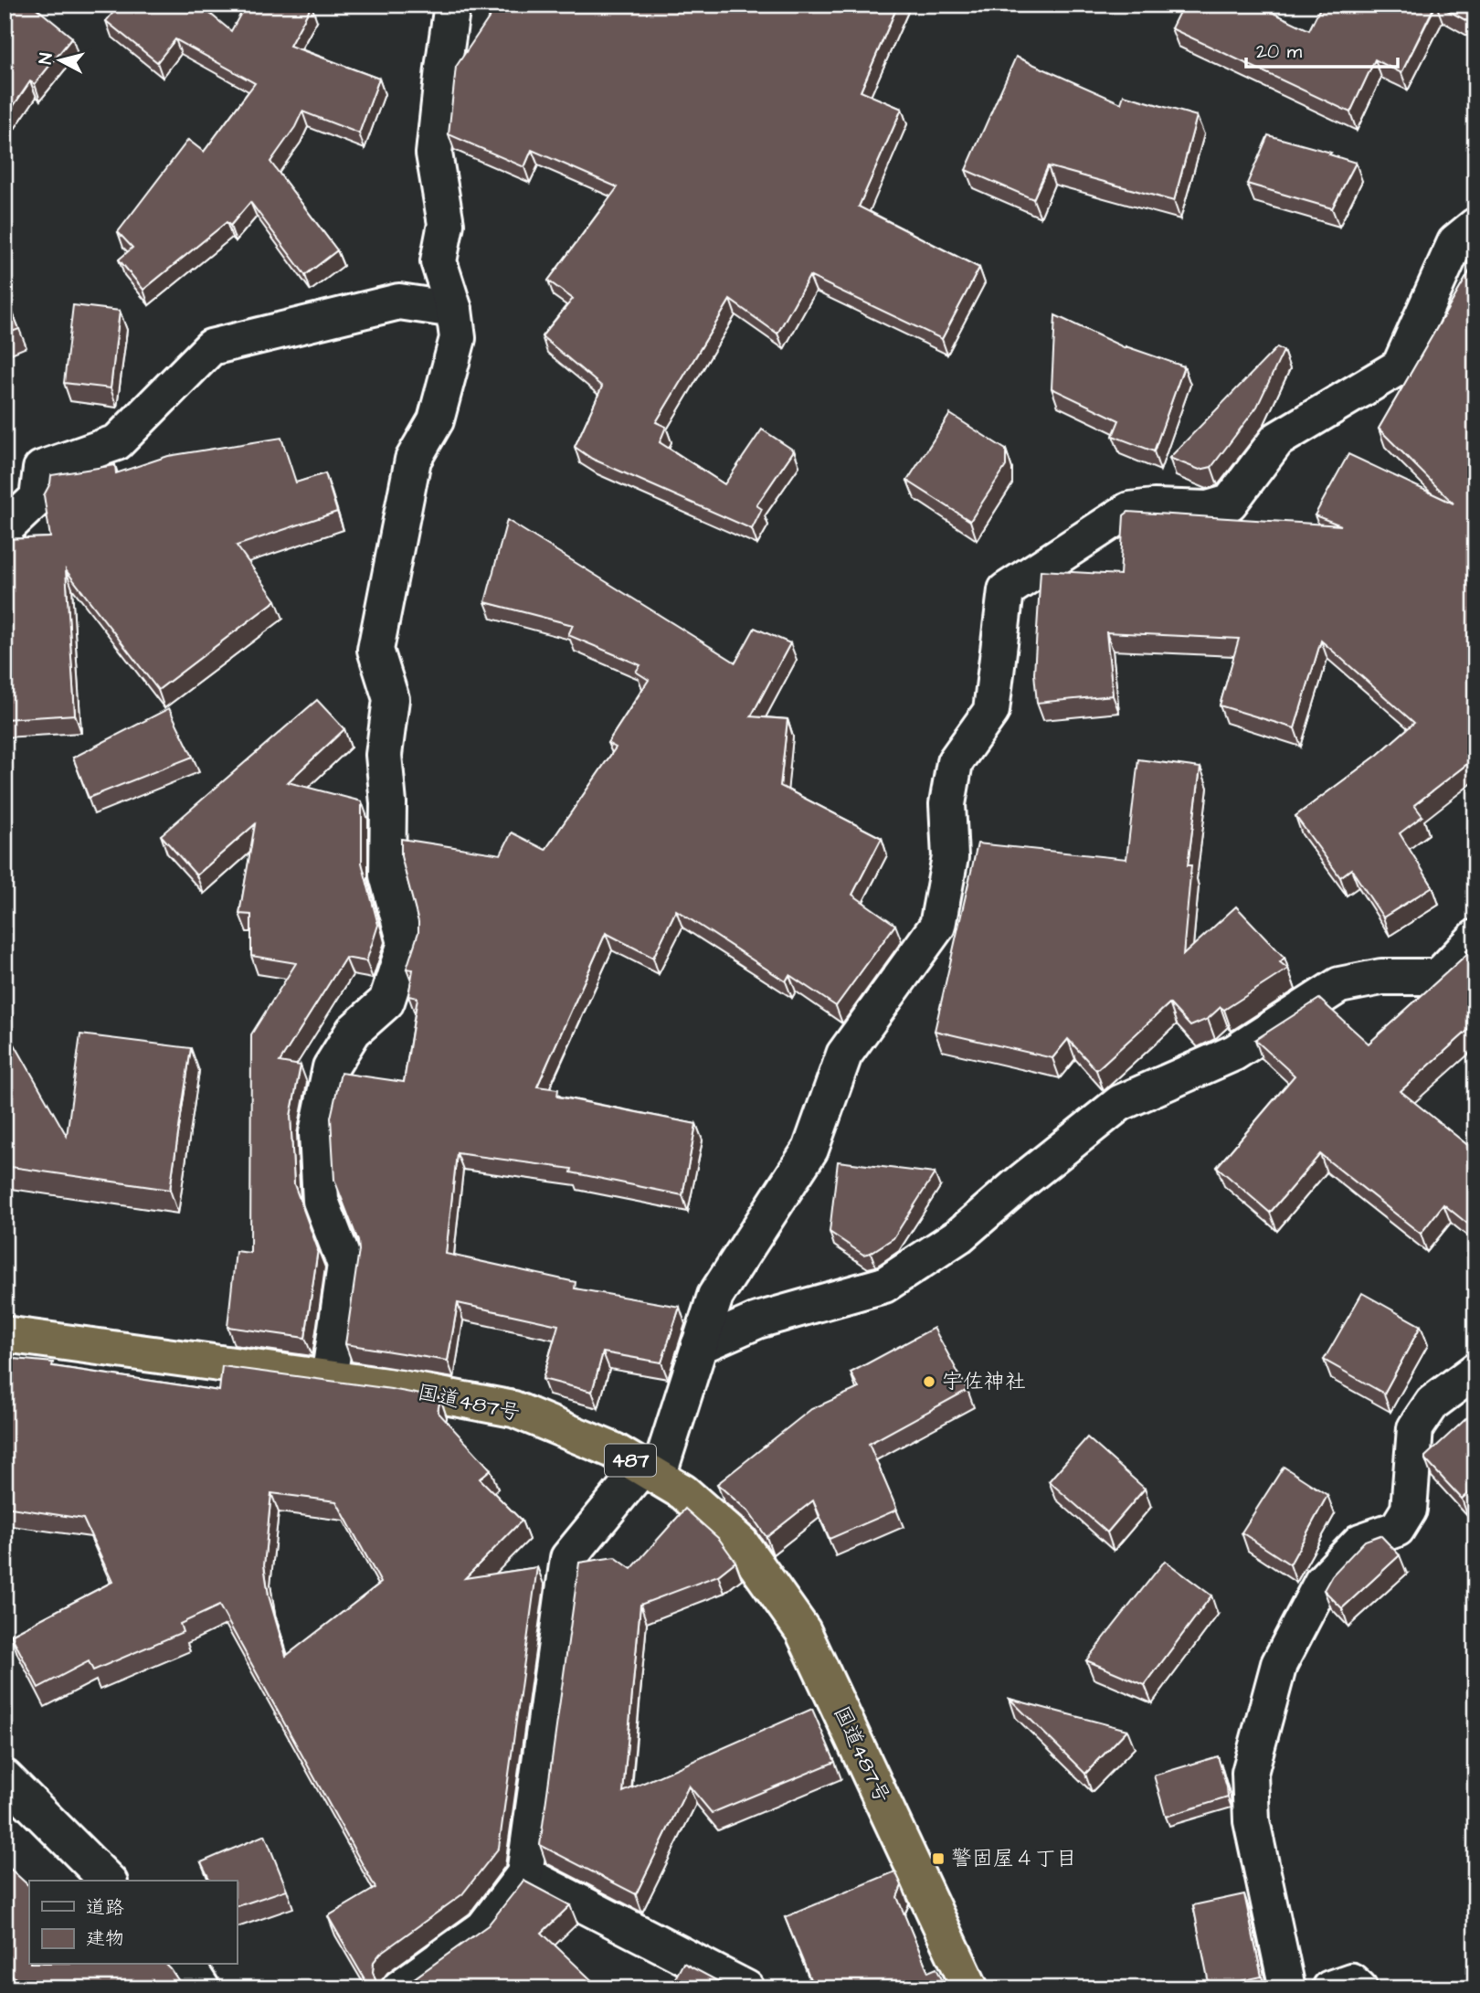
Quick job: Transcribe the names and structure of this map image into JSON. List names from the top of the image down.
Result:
{
  "streets": {
    "highway": ["国道487号", "487"]
  },
  "places": {
    "other": ["宇佐神社"],
    "transit": ["警固屋４丁目"]
  },
  "legend": ["道路", "建物"],
  "scale_bar": "20 m",
  "north": "left"
}
